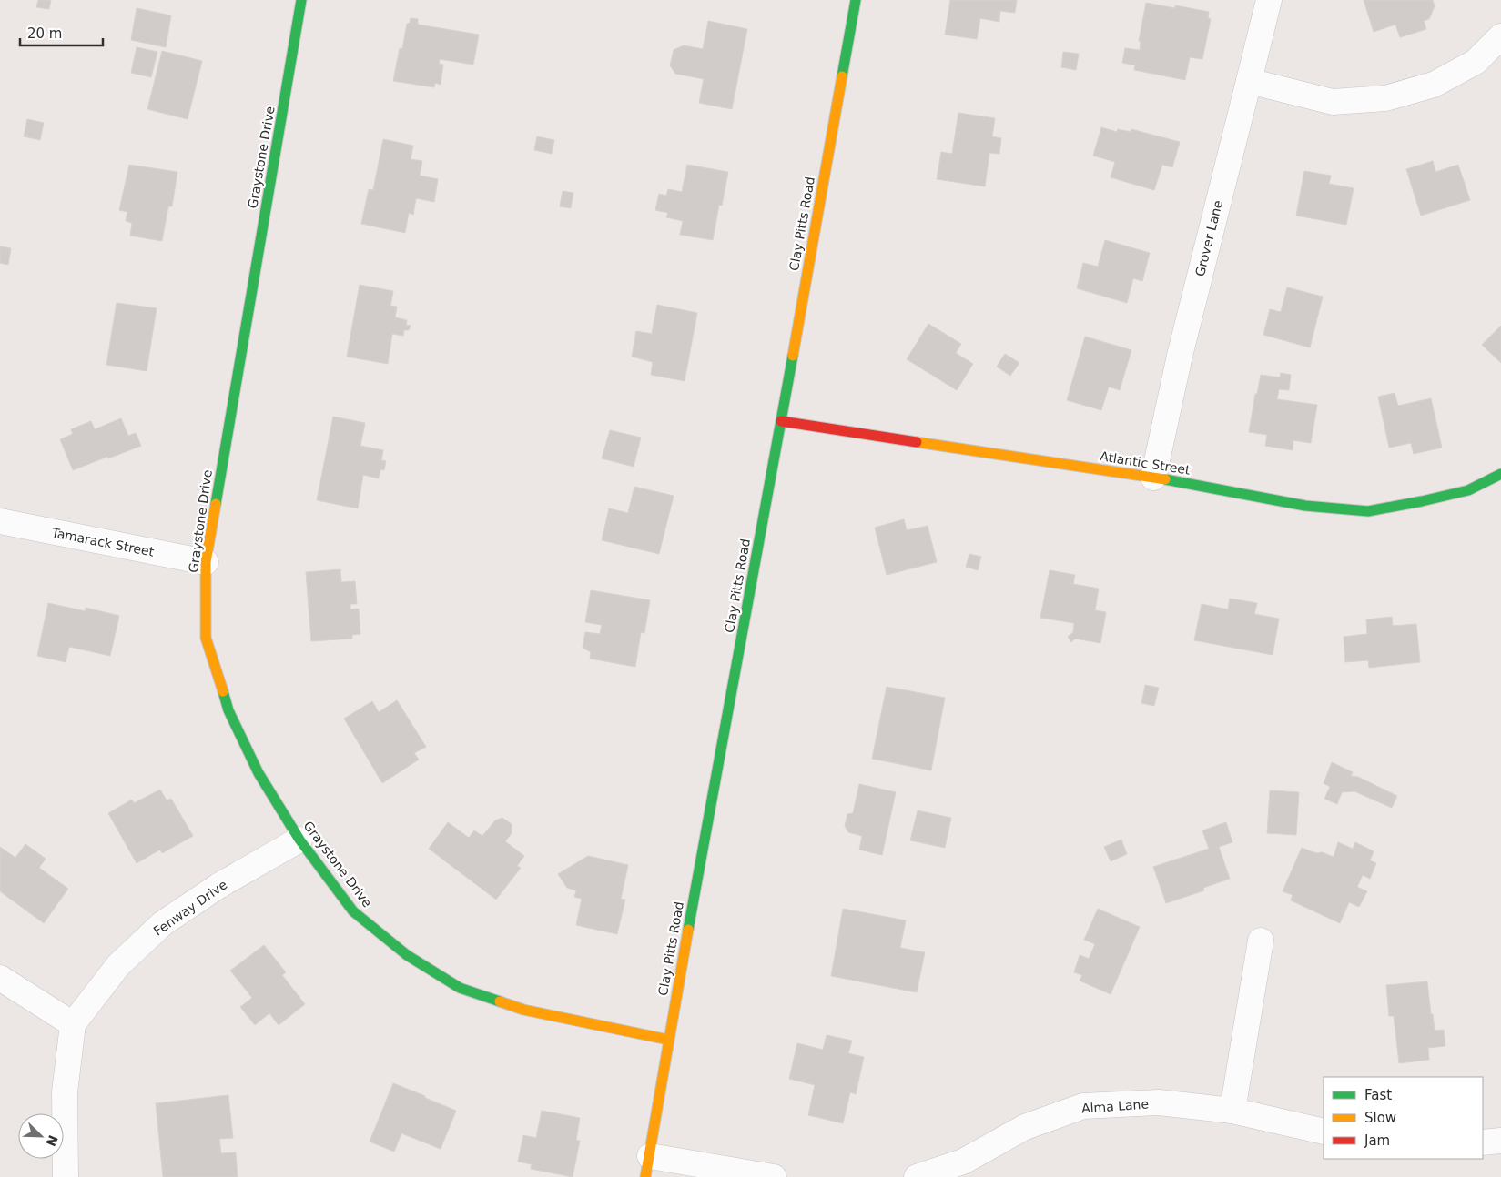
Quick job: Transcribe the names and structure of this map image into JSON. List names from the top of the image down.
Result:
{
  "streets": {
    "street": [
      "Graystone Drive",
      "Clay Pitts Road",
      "Grover Lane",
      "Atlantic Street",
      "Tamarack Street",
      "Fenway Drive",
      "Alma Lane"
    ]
  },
  "crossings": [
    ["Graystone Drive", "Clay Pitts Road"],
    ["Graystone Drive", "Tamarack Street"],
    ["Graystone Drive", "Fenway Drive"],
    ["Clay Pitts Road", "Atlantic Street"],
    ["Grover Lane", "Atlantic Street"]
  ],
  "legend": ["Fast", "Slow", "Jam"],
  "scale_bar": "20 m",
  "north": "bottom right"
}
